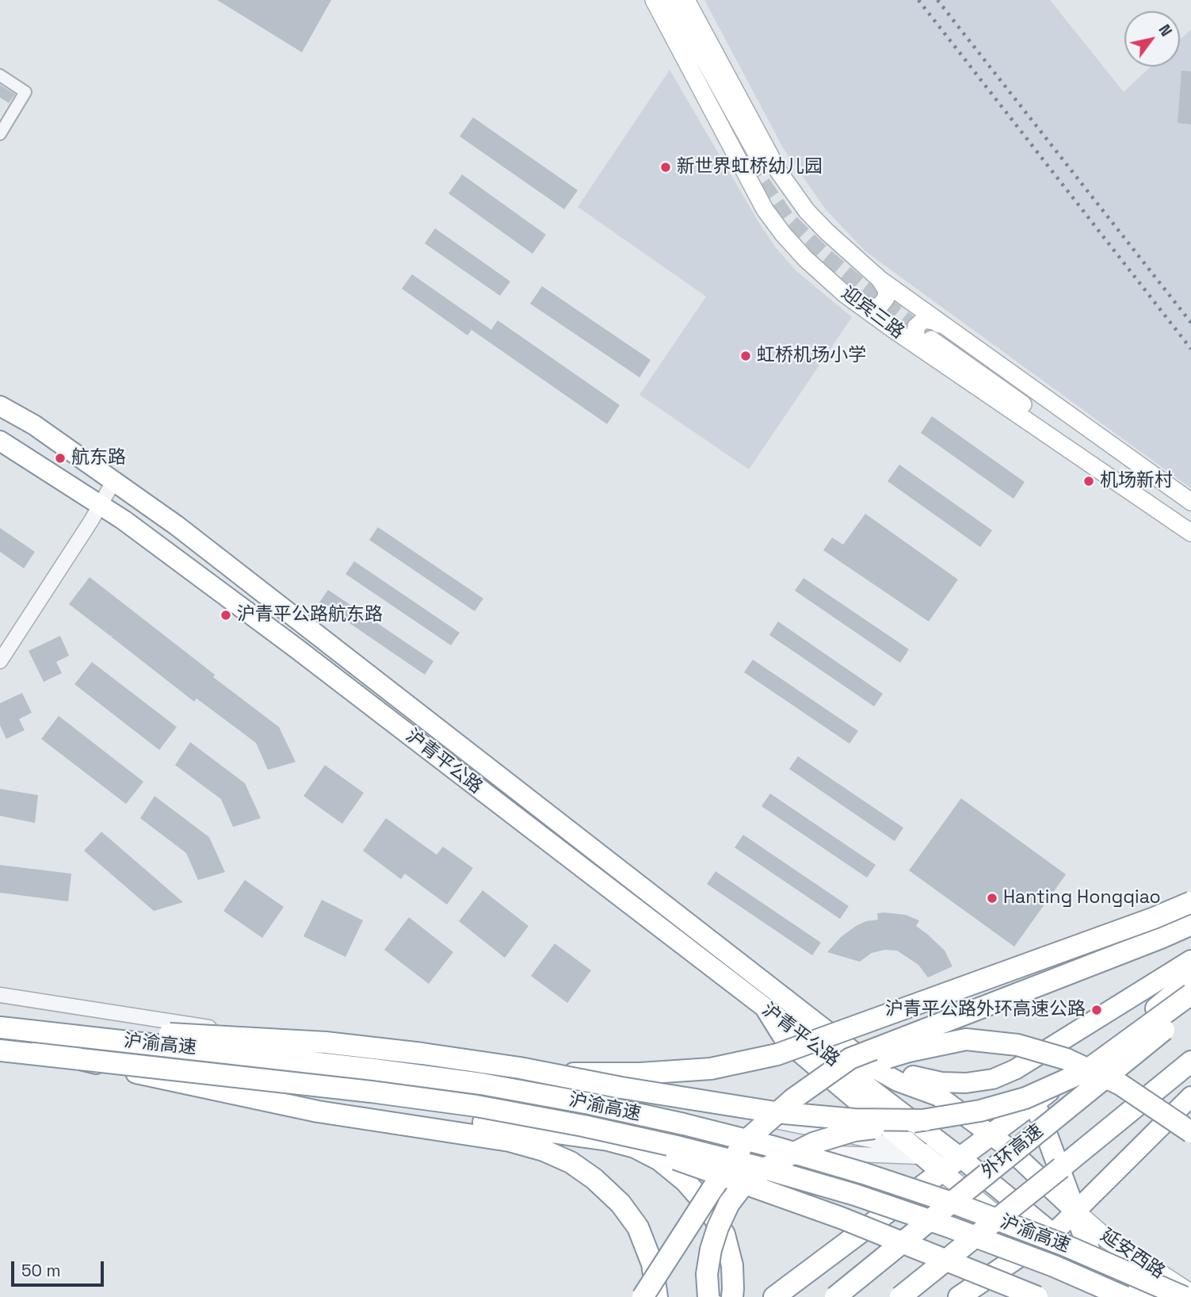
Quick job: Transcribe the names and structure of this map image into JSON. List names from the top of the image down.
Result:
{
  "streets": {
    "highway": ["沪青平公路", "沪渝高速", "外环高速"],
    "main road": ["迎宾三路", "延安西路"]
  },
  "crossings": [
    ["沪青平公路", "延安西路"]
  ],
  "places": [
    "新世界虹桥幼儿园",
    "虹桥机场小学",
    "航东路",
    "机场新村",
    "沪青平公路航东路",
    "Hanting Hongqiao",
    "沪青平公路外环高速公路"
  ],
  "scale_bar": "50 m",
  "north": "top right"
}
